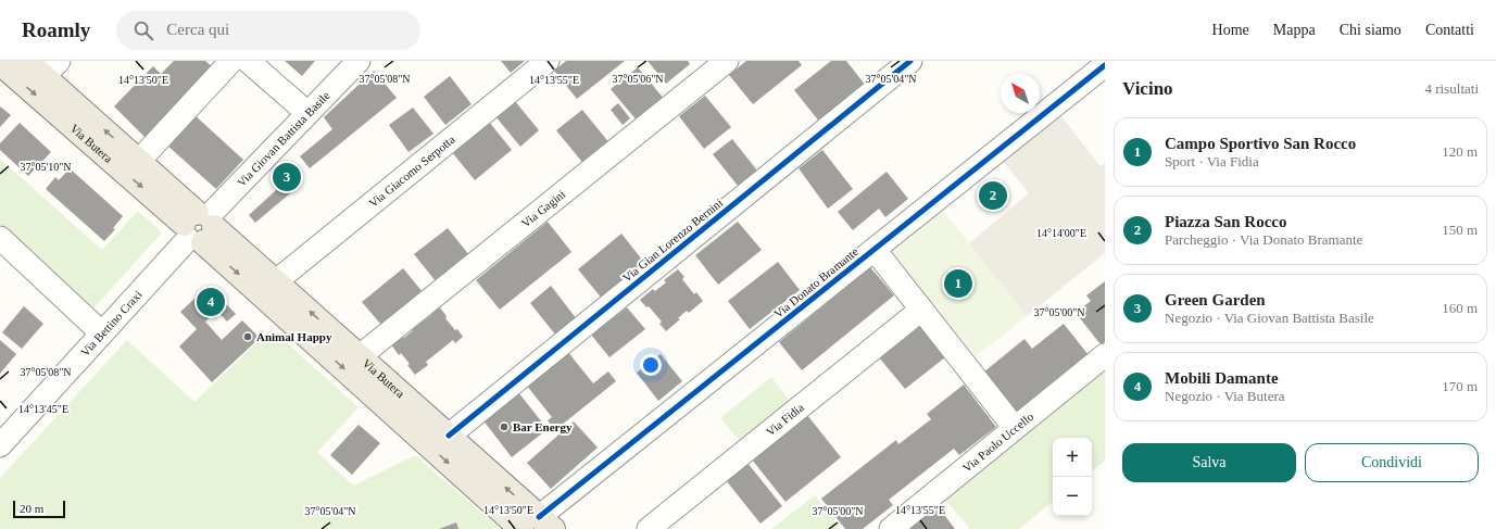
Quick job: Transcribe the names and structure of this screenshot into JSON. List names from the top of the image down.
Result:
{
  "streets": {
    "main road": ["Via Butera"],
    "street": [
      "Via Giovan Battista Basile",
      "Via Giacomo Serpotta",
      "Via Gagini",
      "Via Gian Lorenzo Bernini",
      "Via Donato Bramante",
      "Via Bettino Craxi",
      "Via Fidia",
      "Via Paolo Uccello"
    ]
  },
  "crossings": [
    ["Via Giovan Battista Basile", "Via Butera"],
    ["Via Giovan Battista Basile", "Via Bettino Craxi"],
    ["Via Butera", "Via Giacomo Serpotta"],
    ["Via Butera", "Via Gagini"],
    ["Via Butera", "Via Gian Lorenzo Bernini"],
    ["Via Butera", "Via Donato Bramante"],
    ["Via Butera", "Via Bettino Craxi"]
  ],
  "places": ["Animal Happy", "Bar Energy"],
  "scale_bar": "20 m",
  "north": "top left",
  "page": {
    "header": "Roamly",
    "search": "Cerca qui",
    "nav": [
      "Home",
      "Mappa",
      "Chi siamo",
      "Contatti"
    ],
    "heading": ["Vicino", "4 risultati"],
    "list": [
      {
        "mark": "1",
        "name": "Campo Sportivo San Rocco",
        "note": "Sport · Via Fidia",
        "value": "120 m"
      },
      {
        "mark": "2",
        "name": "Piazza San Rocco",
        "note": "Parcheggio · Via Donato Bramante",
        "value": "150 m"
      },
      {
        "mark": "3",
        "name": "Green Garden",
        "note": "Negozio · Via Giovan Battista Basile",
        "value": "160 m"
      },
      {
        "mark": "4",
        "name": "Mobili Damante",
        "note": "Negozio · Via Butera",
        "value": "170 m"
      }
    ],
    "pins": [
      "3",
      "2",
      "1",
      "4"
    ],
    "buttons": ["Salva", "Condividi"],
    "map_buttons": ["+", "−"],
    "scale": "20 m"
  },
  "coordinates": [
    "37°05'08\"N",
    "37°05'06\"N",
    "37°05'04\"N",
    "14°13'50\"E",
    "14°13'55\"E",
    "37°05'10\"N",
    "14°14'00\"E",
    "37°05'00\"N",
    "14°13'45\"E"
  ]
}
